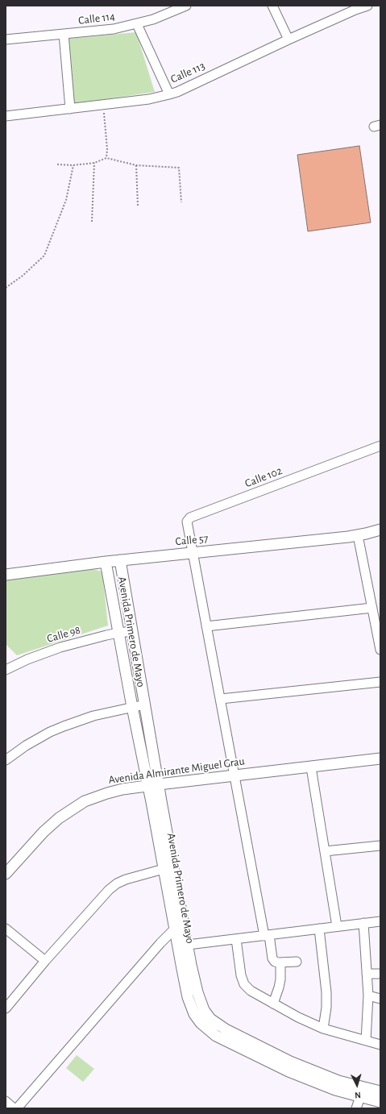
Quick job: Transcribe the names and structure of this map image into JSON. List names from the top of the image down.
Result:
{
  "streets": {
    "street": [
      "Calle 114",
      "Calle 113",
      "Calle 102",
      "Calle 57",
      "Avenida Primero de Mayo",
      "Calle 98",
      "Avenida Almirante Miguel Grau"
    ]
  },
  "crossings": [
    ["Calle 102", "Calle 57"],
    ["Calle 102", "Avenida Almirante Miguel Grau"],
    ["Calle 57", "Avenida Primero de Mayo"],
    ["Avenida Primero de Mayo", "Calle 98"],
    ["Avenida Primero de Mayo", "Avenida Almirante Miguel Grau"]
  ],
  "north": "bottom"
}
